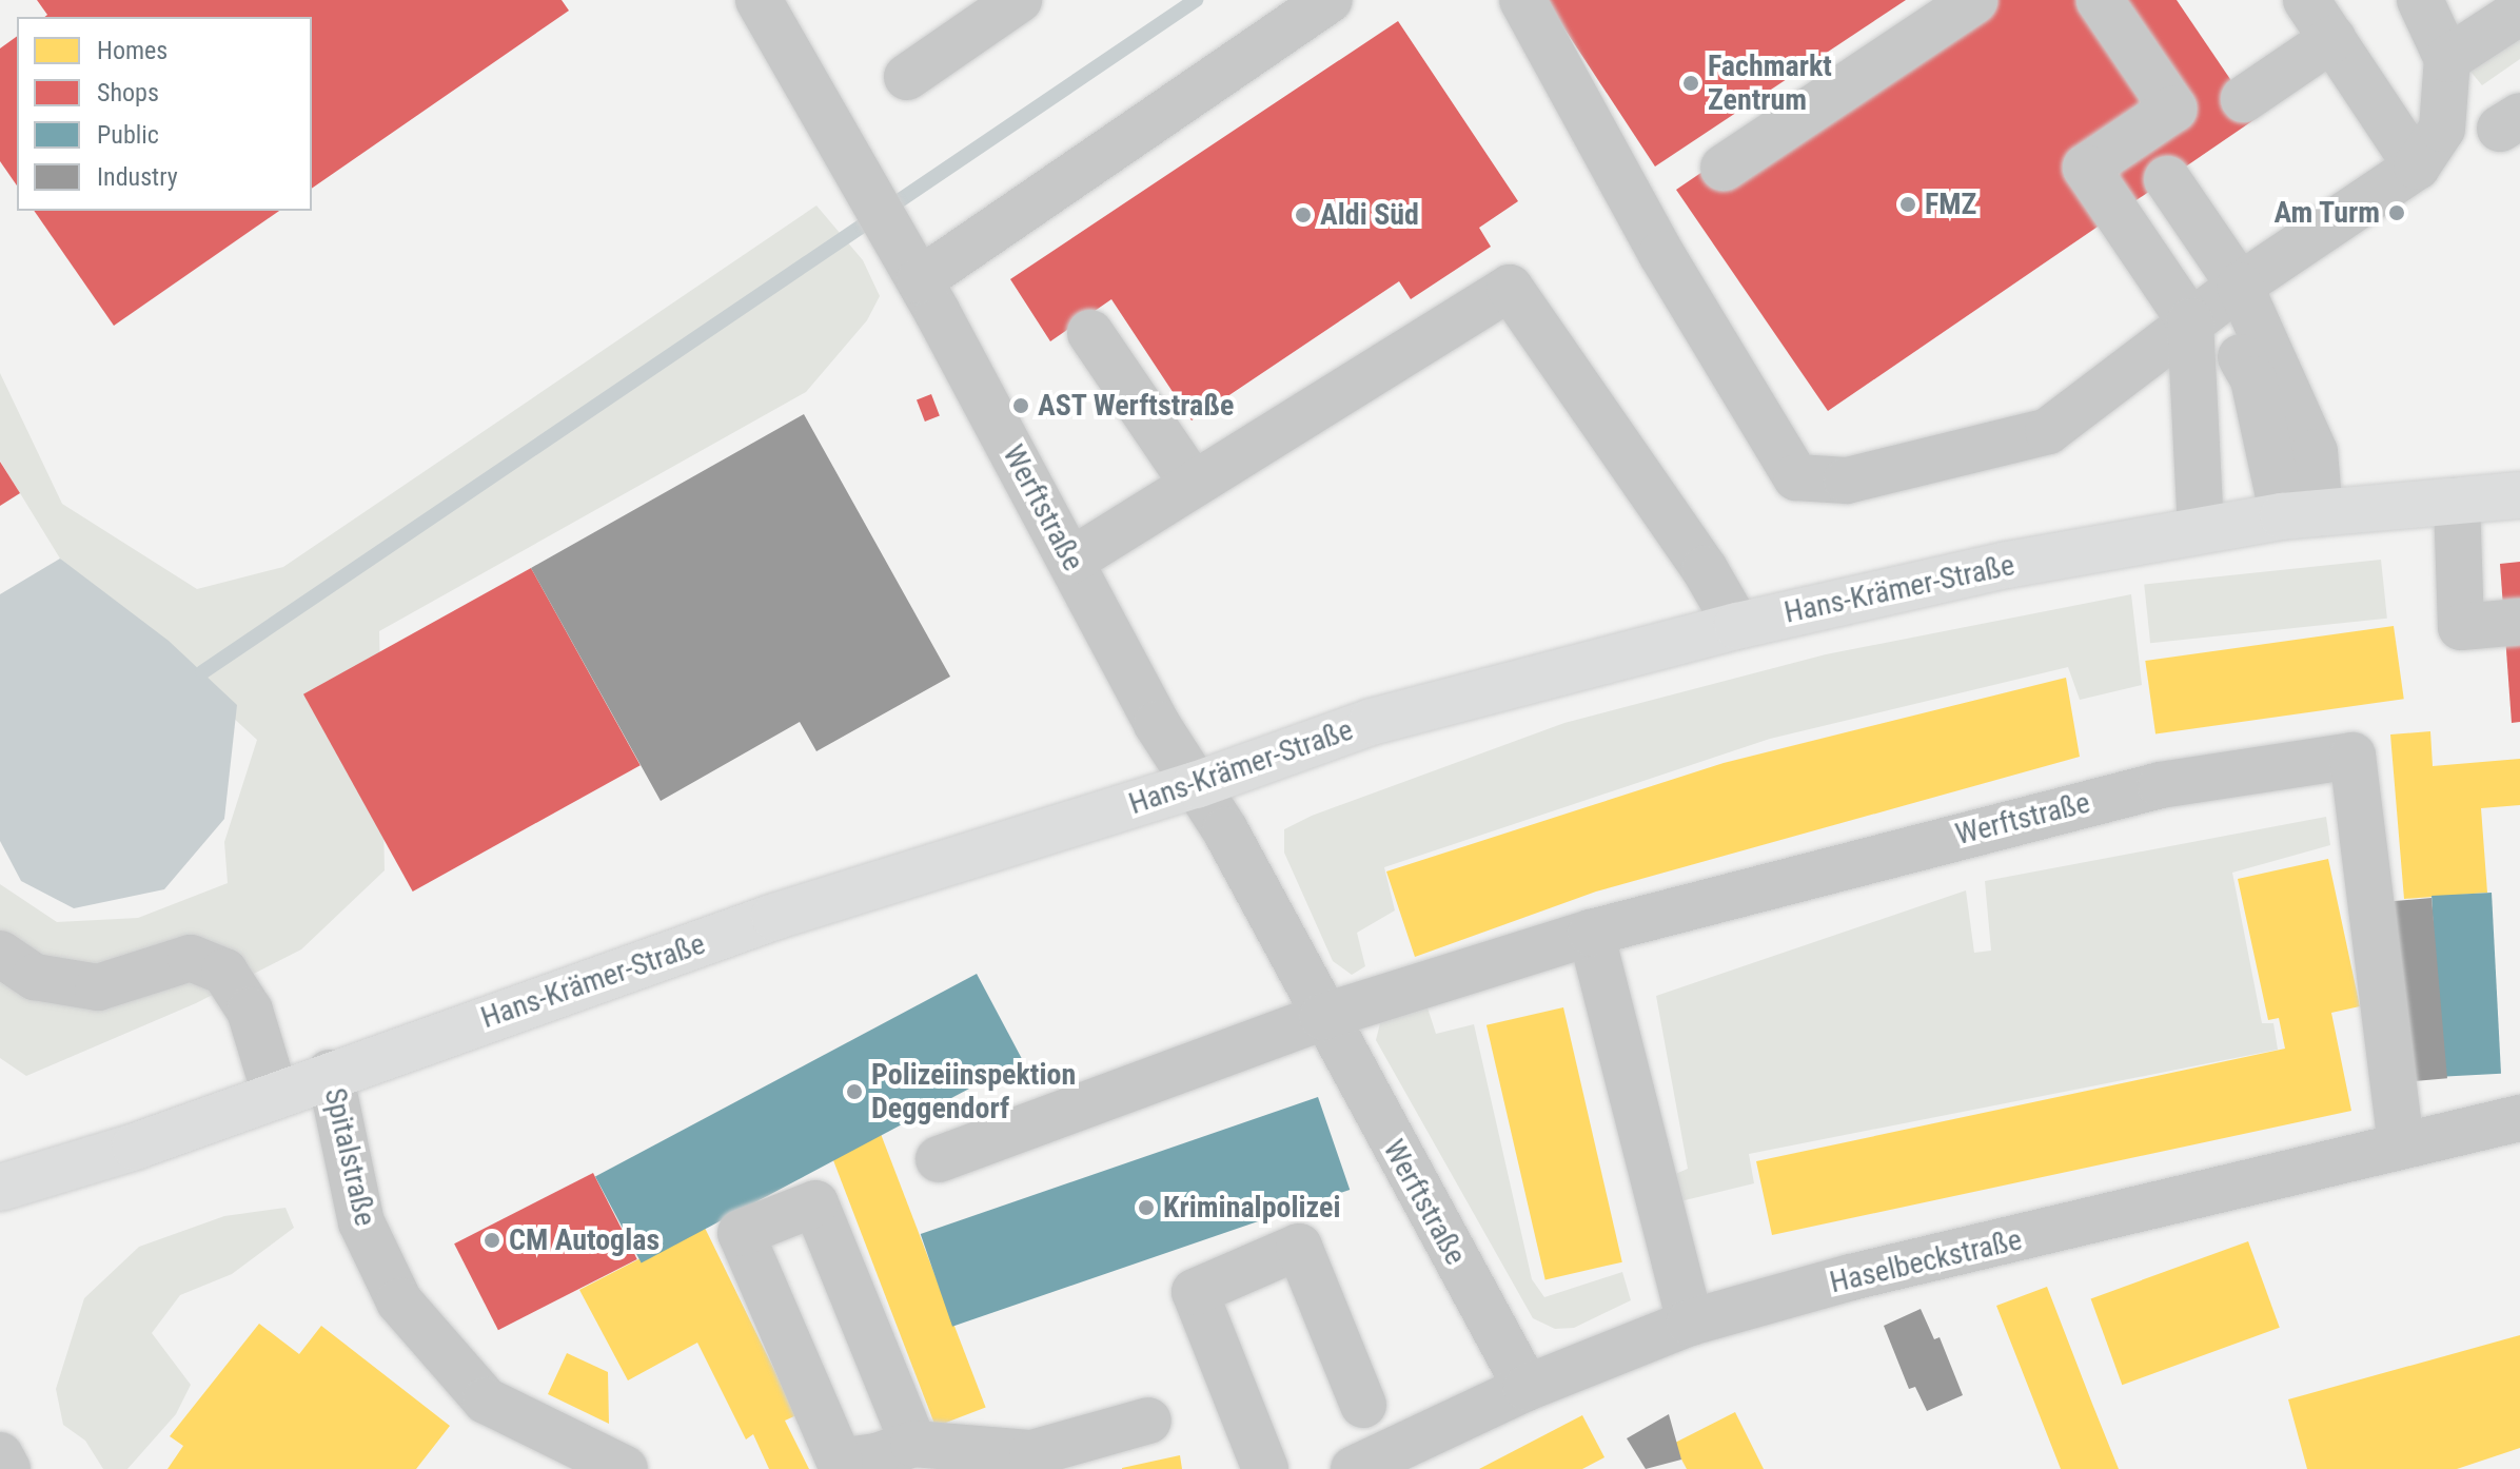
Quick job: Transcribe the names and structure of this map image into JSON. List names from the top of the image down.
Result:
{
  "streets": {
    "main road": ["Hans-Krämer-Straße"],
    "street": ["Werftstraße", "Spitalstraße", "Haselbeckstraße"]
  },
  "crossings": [
    ["Werftstraße", "Hans-Krämer-Straße"],
    ["Werftstraße", "Haselbeckstraße"],
    ["Hans-Krämer-Straße", "Spitalstraße"]
  ],
  "places": [
    "Fachmarkt Zentrum",
    "FMZ",
    "Am Turm",
    "Aldi Süd",
    "AST Werftstraße",
    "Polizeiinspektion Deggendorf",
    "Kriminalpolizei",
    "CM Autoglas"
  ],
  "legend": [
    "Homes",
    "Shops",
    "Public",
    "Industry"
  ]
}
